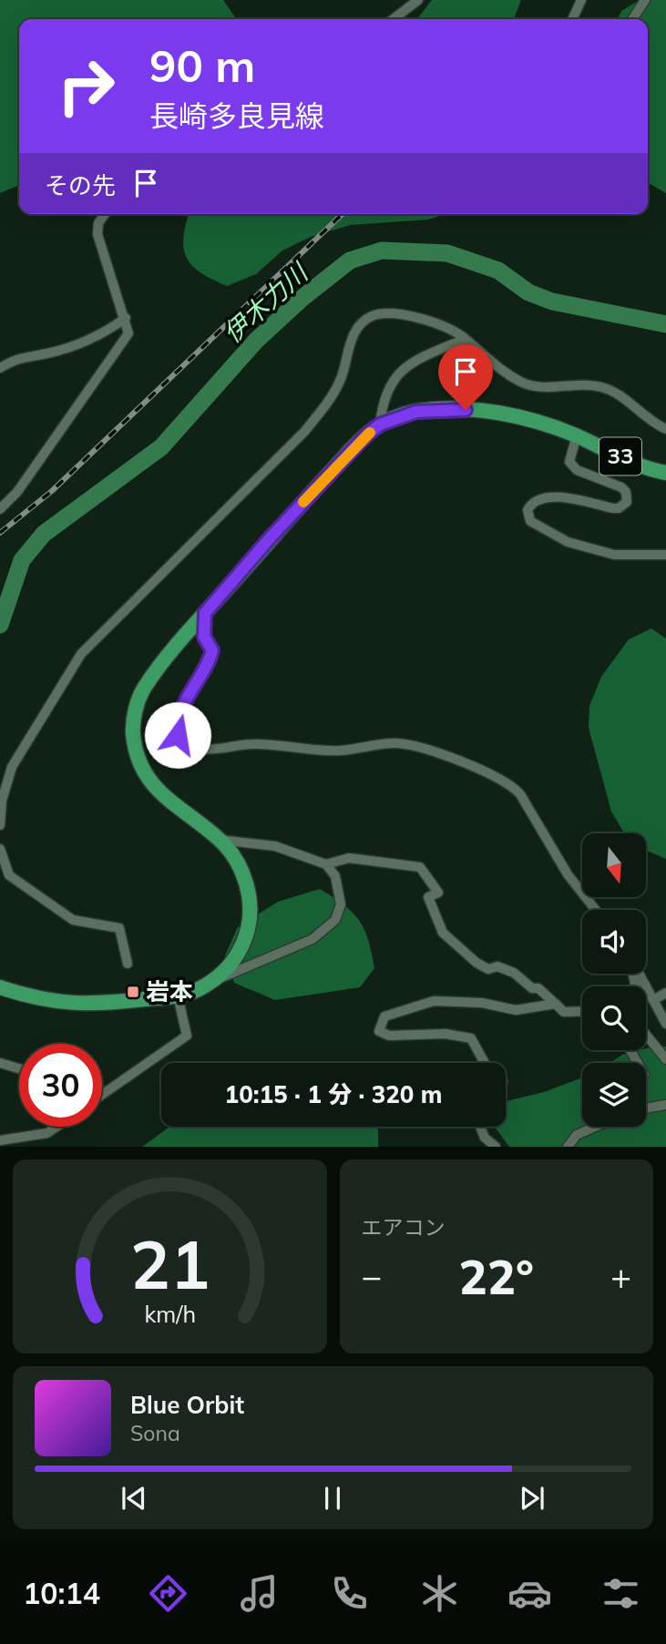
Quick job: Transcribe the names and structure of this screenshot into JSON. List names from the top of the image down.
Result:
{
  "streets": {
    "main road": ["33"]
  },
  "water": ["伊木力川"],
  "places": {
    "transit": ["岩本"]
  },
  "north": "bottom",
  "page": {
    "turn": ["90 m", "長崎多良見線"],
    "then": "その先",
    "limit": "30",
    "trip": "10:15 · 1 分 · 320 m",
    "tile": "エアコン",
    "heat": ["−", "22°", "+"],
    "song": ["Blue Orbit", "Sona"],
    "tabs": "10:14",
    "gauge": ["21", "km/h"]
  }
}
